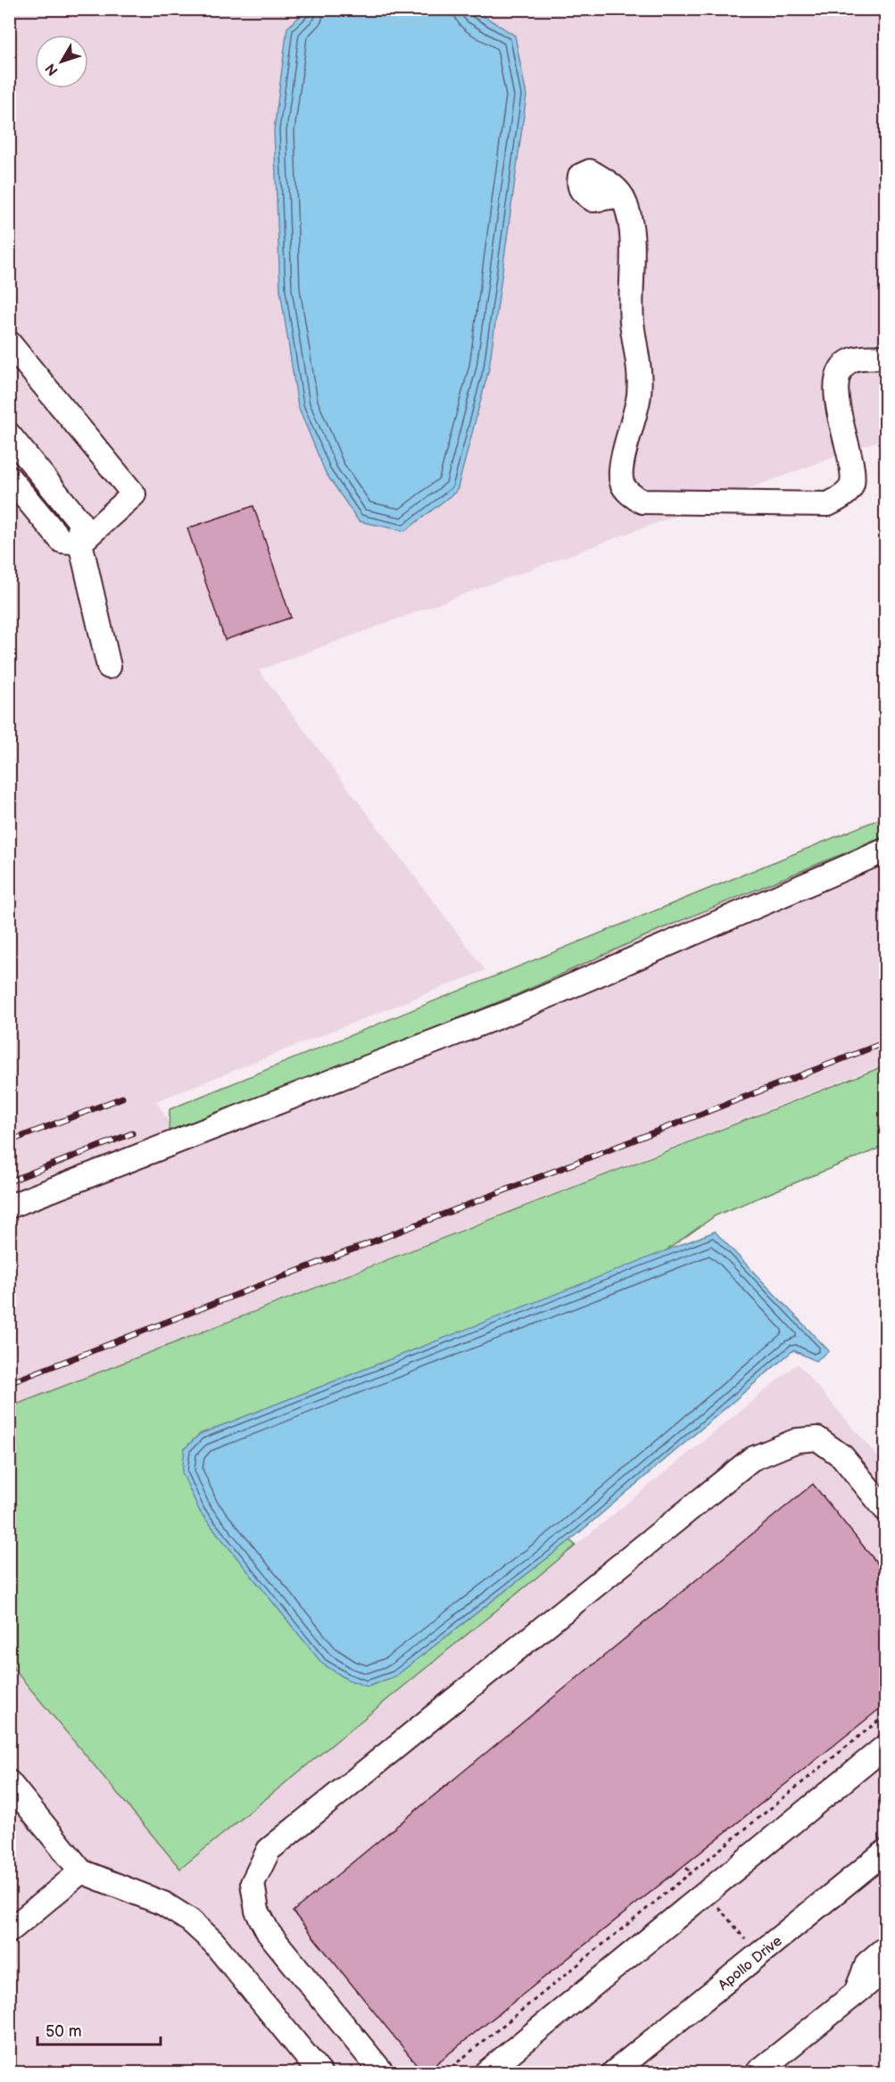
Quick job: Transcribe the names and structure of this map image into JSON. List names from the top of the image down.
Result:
{
  "streets": {
    "street": ["Apollo Drive"]
  },
  "scale_bar": "50 m",
  "north": "bottom left"
}
